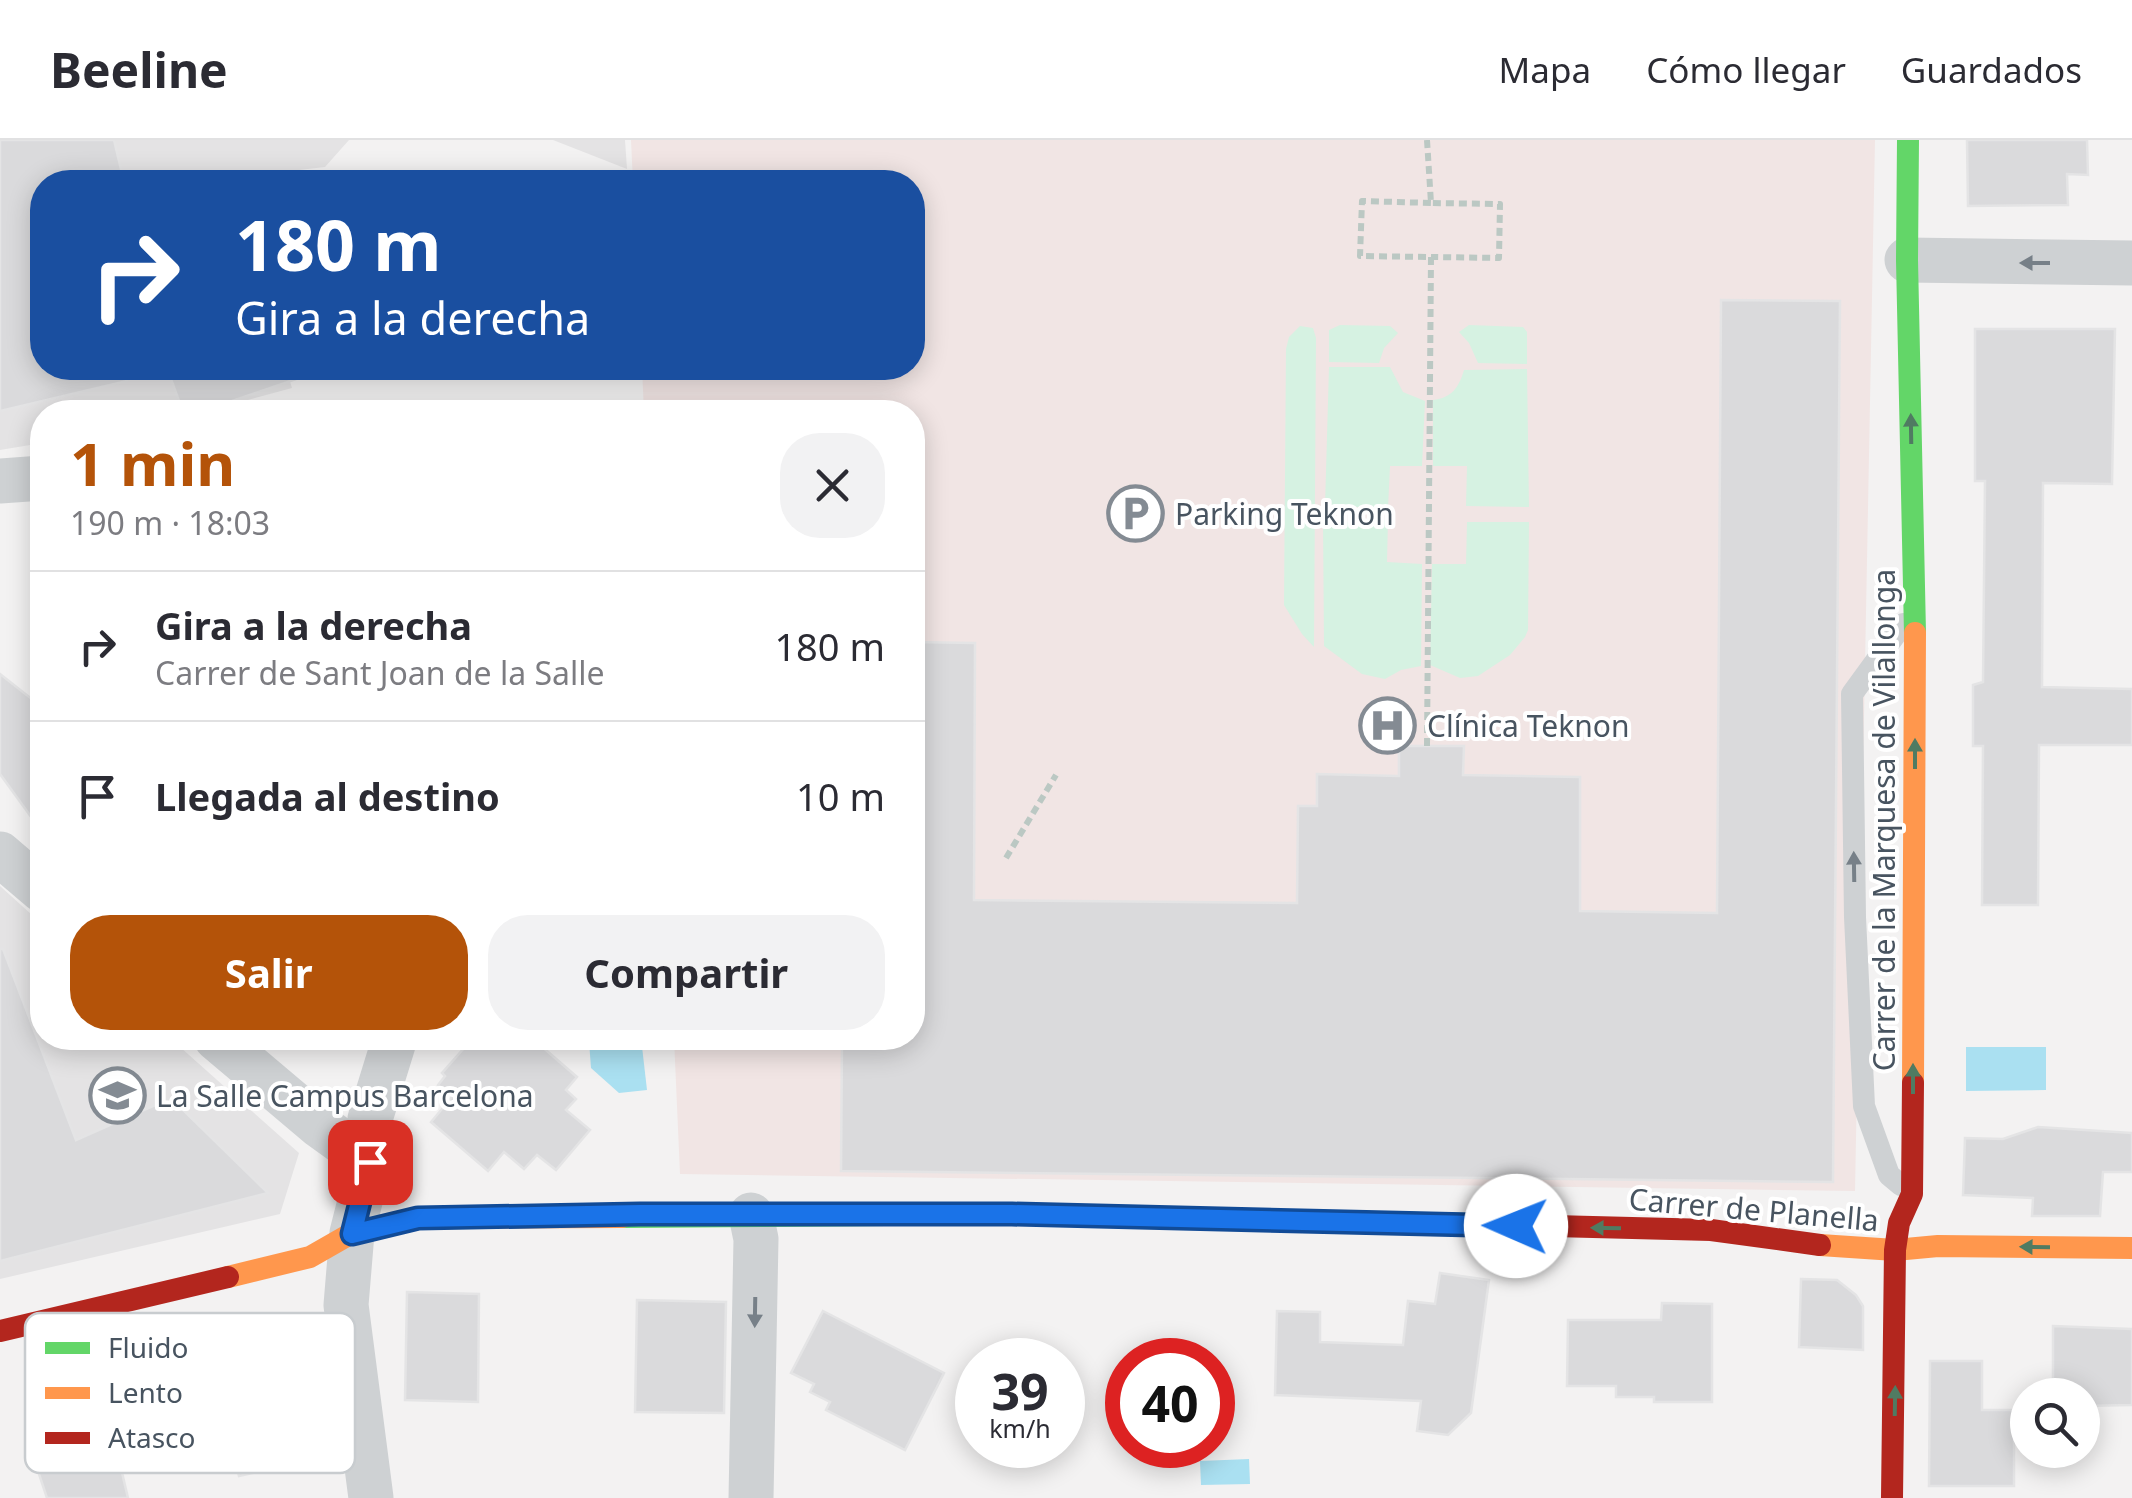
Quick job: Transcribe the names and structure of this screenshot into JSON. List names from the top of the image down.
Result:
{
  "streets": {
    "street": ["Carrer de la Marquesa de Vilallonga", "Carrer de Planella"]
  },
  "crossings": [
    ["Carrer de la Marquesa de Vilallonga", "Carrer de Planella"]
  ],
  "one_way": ["Carrer de la Marquesa de Vilallonga", "Carrer de Planella"],
  "places": {
    "parking": ["Parking Teknon"],
    "hospital": ["Clínica Teknon"],
    "school or university": ["La Salle Campus Barcelona"]
  },
  "legend": ["Fluido", "Lento", "Atasco"],
  "page": {
    "header": "Beeline",
    "nav": ["Mapa", "Cómo llegar", "Guardados"],
    "turn": ["180 m", "Gira a la derecha"],
    "heading": ["1 min", "190 m · 18:03"],
    "list": [
      {
        "name": "Gira a la derecha",
        "note": "Carrer de Sant Joan de la Salle",
        "value": "180 m"
      },
      {
        "name": "Llegada al destino",
        "value": "10 m"
      }
    ],
    "buttons": ["Salir", "Compartir"],
    "speed": "39 km/h",
    "limit": "40"
  }
}
